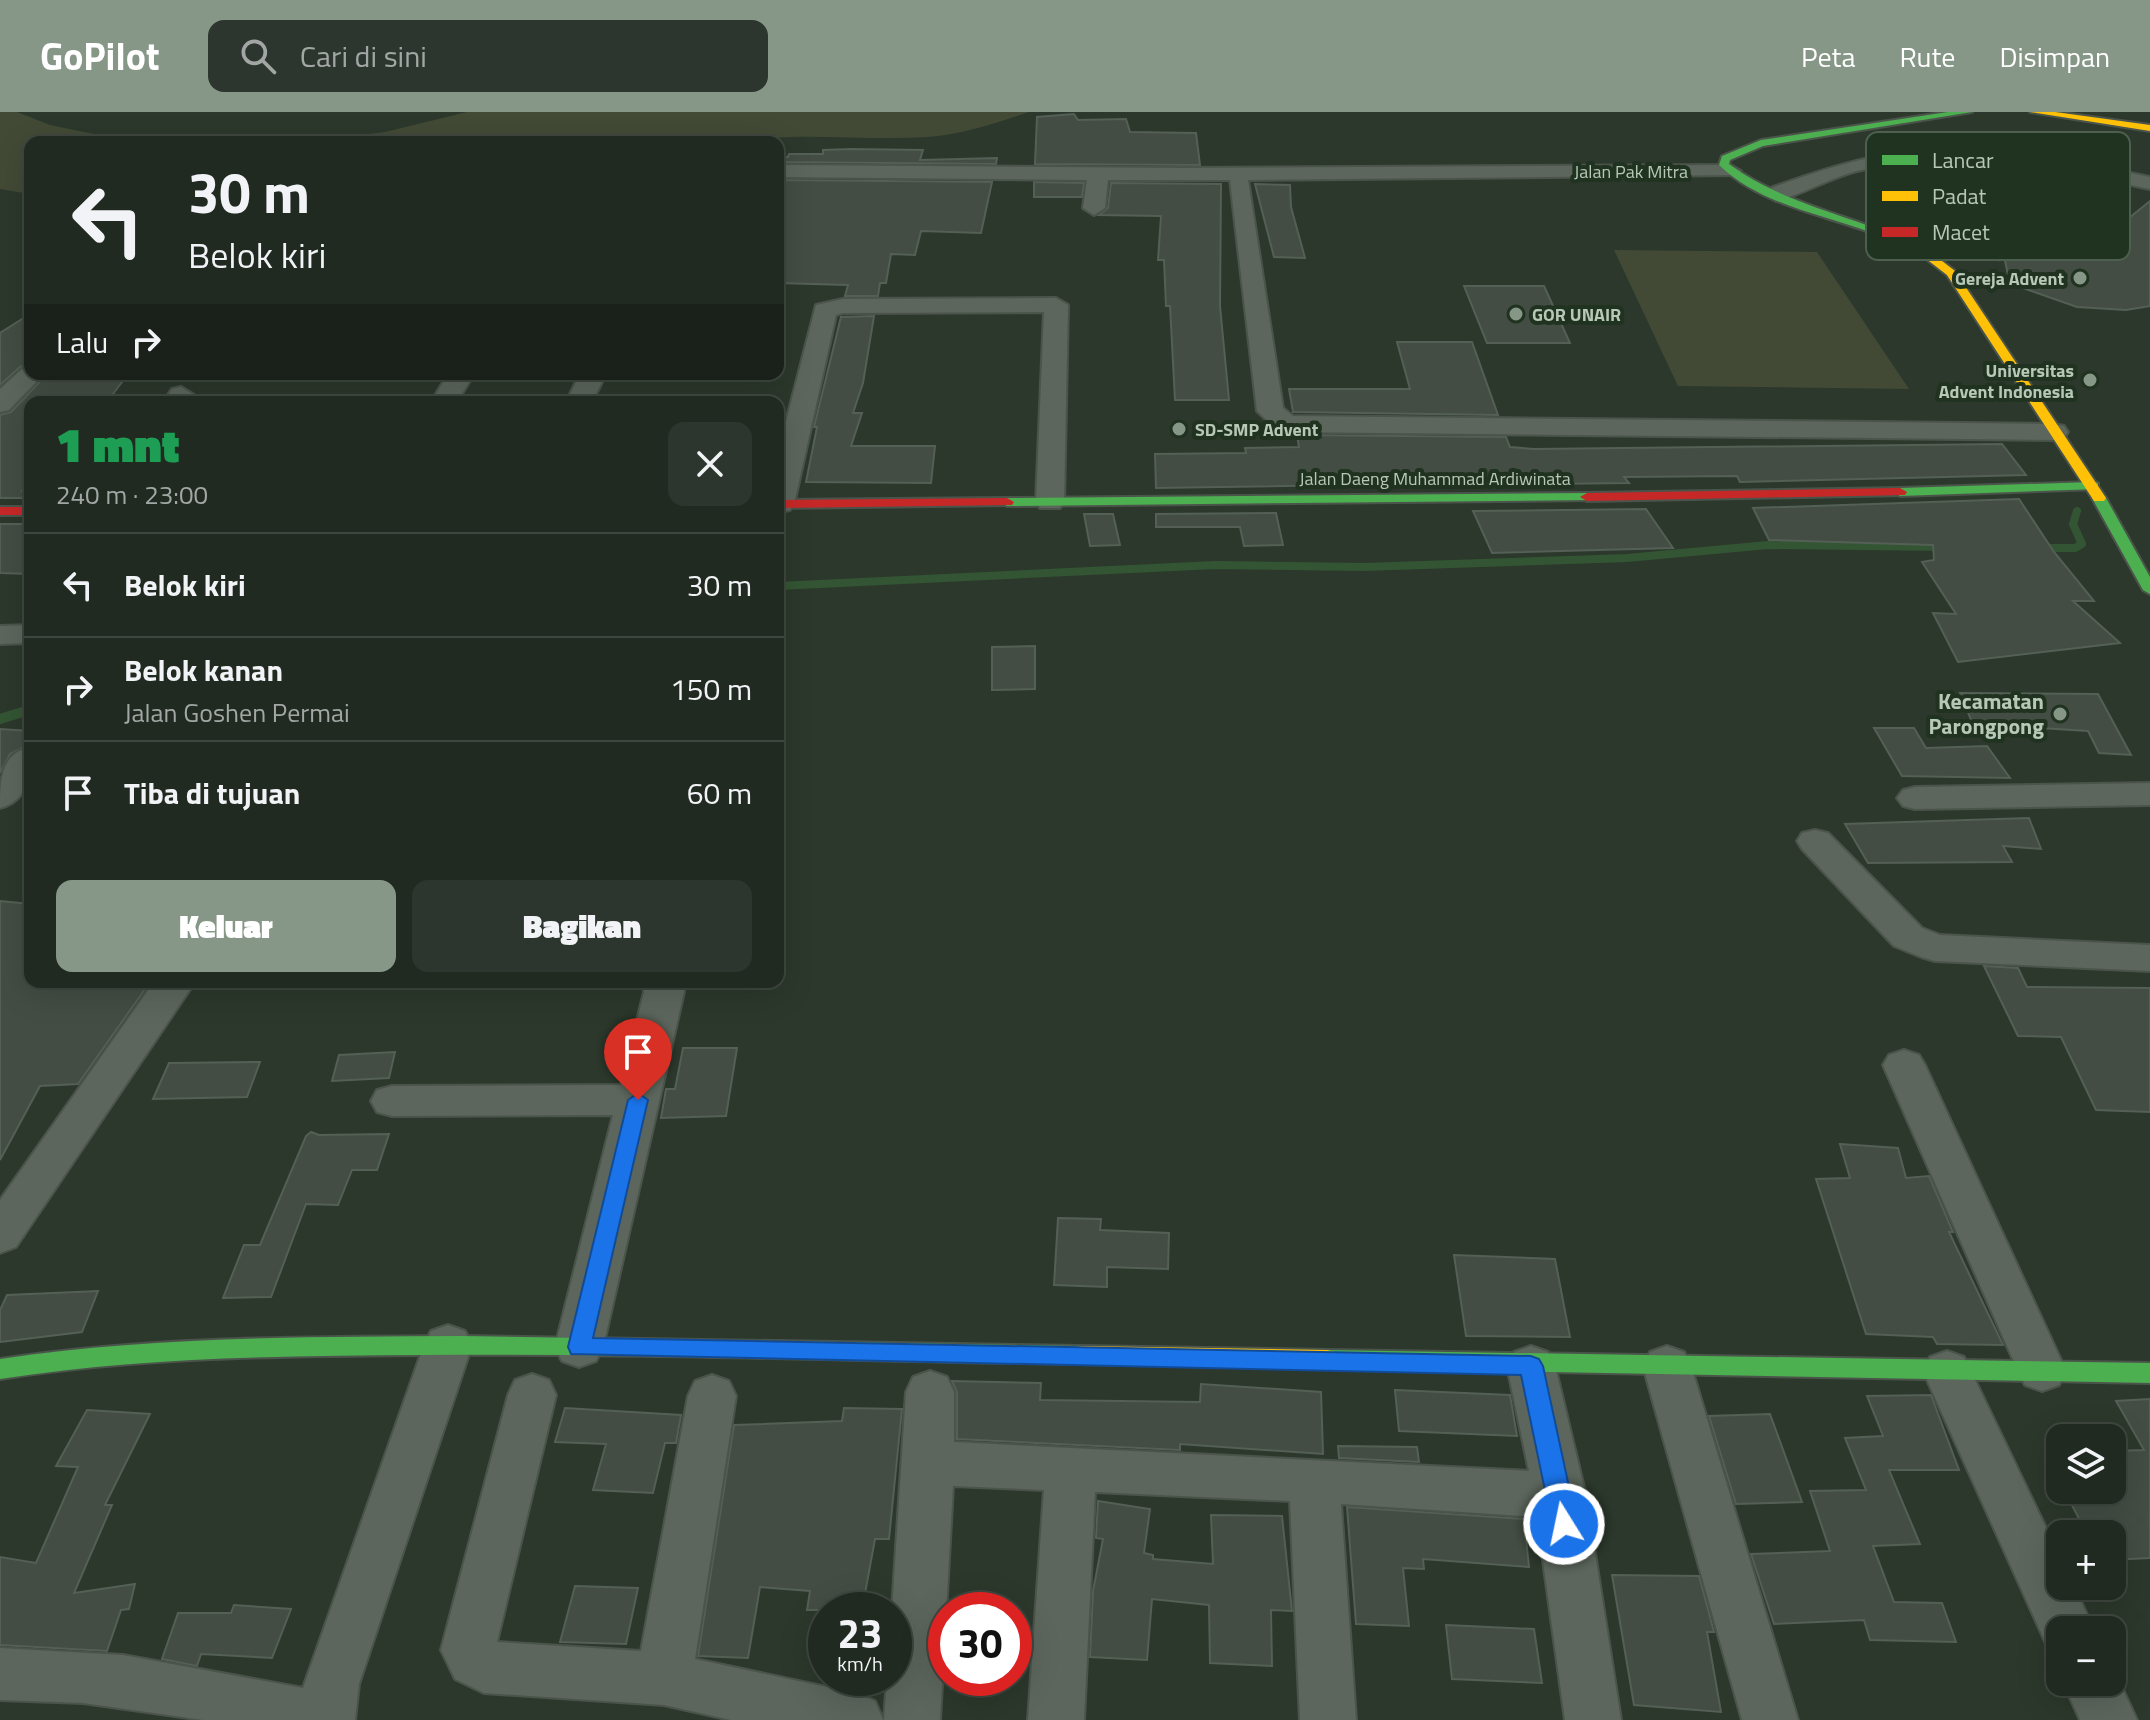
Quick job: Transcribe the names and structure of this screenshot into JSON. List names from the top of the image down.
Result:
{
  "streets": {
    "main road": ["Jalan Daeng Muhammad Ardiwinata"],
    "street": ["Jalan Pak Mitra"]
  },
  "places": [
    "Gereja Advent",
    "GOR UNAIR",
    "Universitas Advent Indonesia",
    "SD-SMP Advent",
    "Kecamatan Parongpong"
  ],
  "legend": ["Lancar", "Padat", "Macet"],
  "page": {
    "header": "GoPilot",
    "search": "Cari di sini",
    "nav": ["Peta", "Rute", "Disimpan"],
    "turn": ["30 m", "Belok kiri"],
    "then": "Lalu",
    "heading": ["1 mnt", "240 m · 23:00"],
    "list": [
      {
        "name": "Belok kiri",
        "value": "30 m"
      },
      {
        "name": "Belok kanan",
        "note": "Jalan Goshen Permai",
        "value": "150 m"
      },
      {
        "name": "Tiba di tujuan",
        "value": "60 m"
      }
    ],
    "buttons": ["Keluar", "Bagikan"],
    "map_buttons": ["+", "−"],
    "speed": "23 km/h",
    "limit": "30"
  }
}
